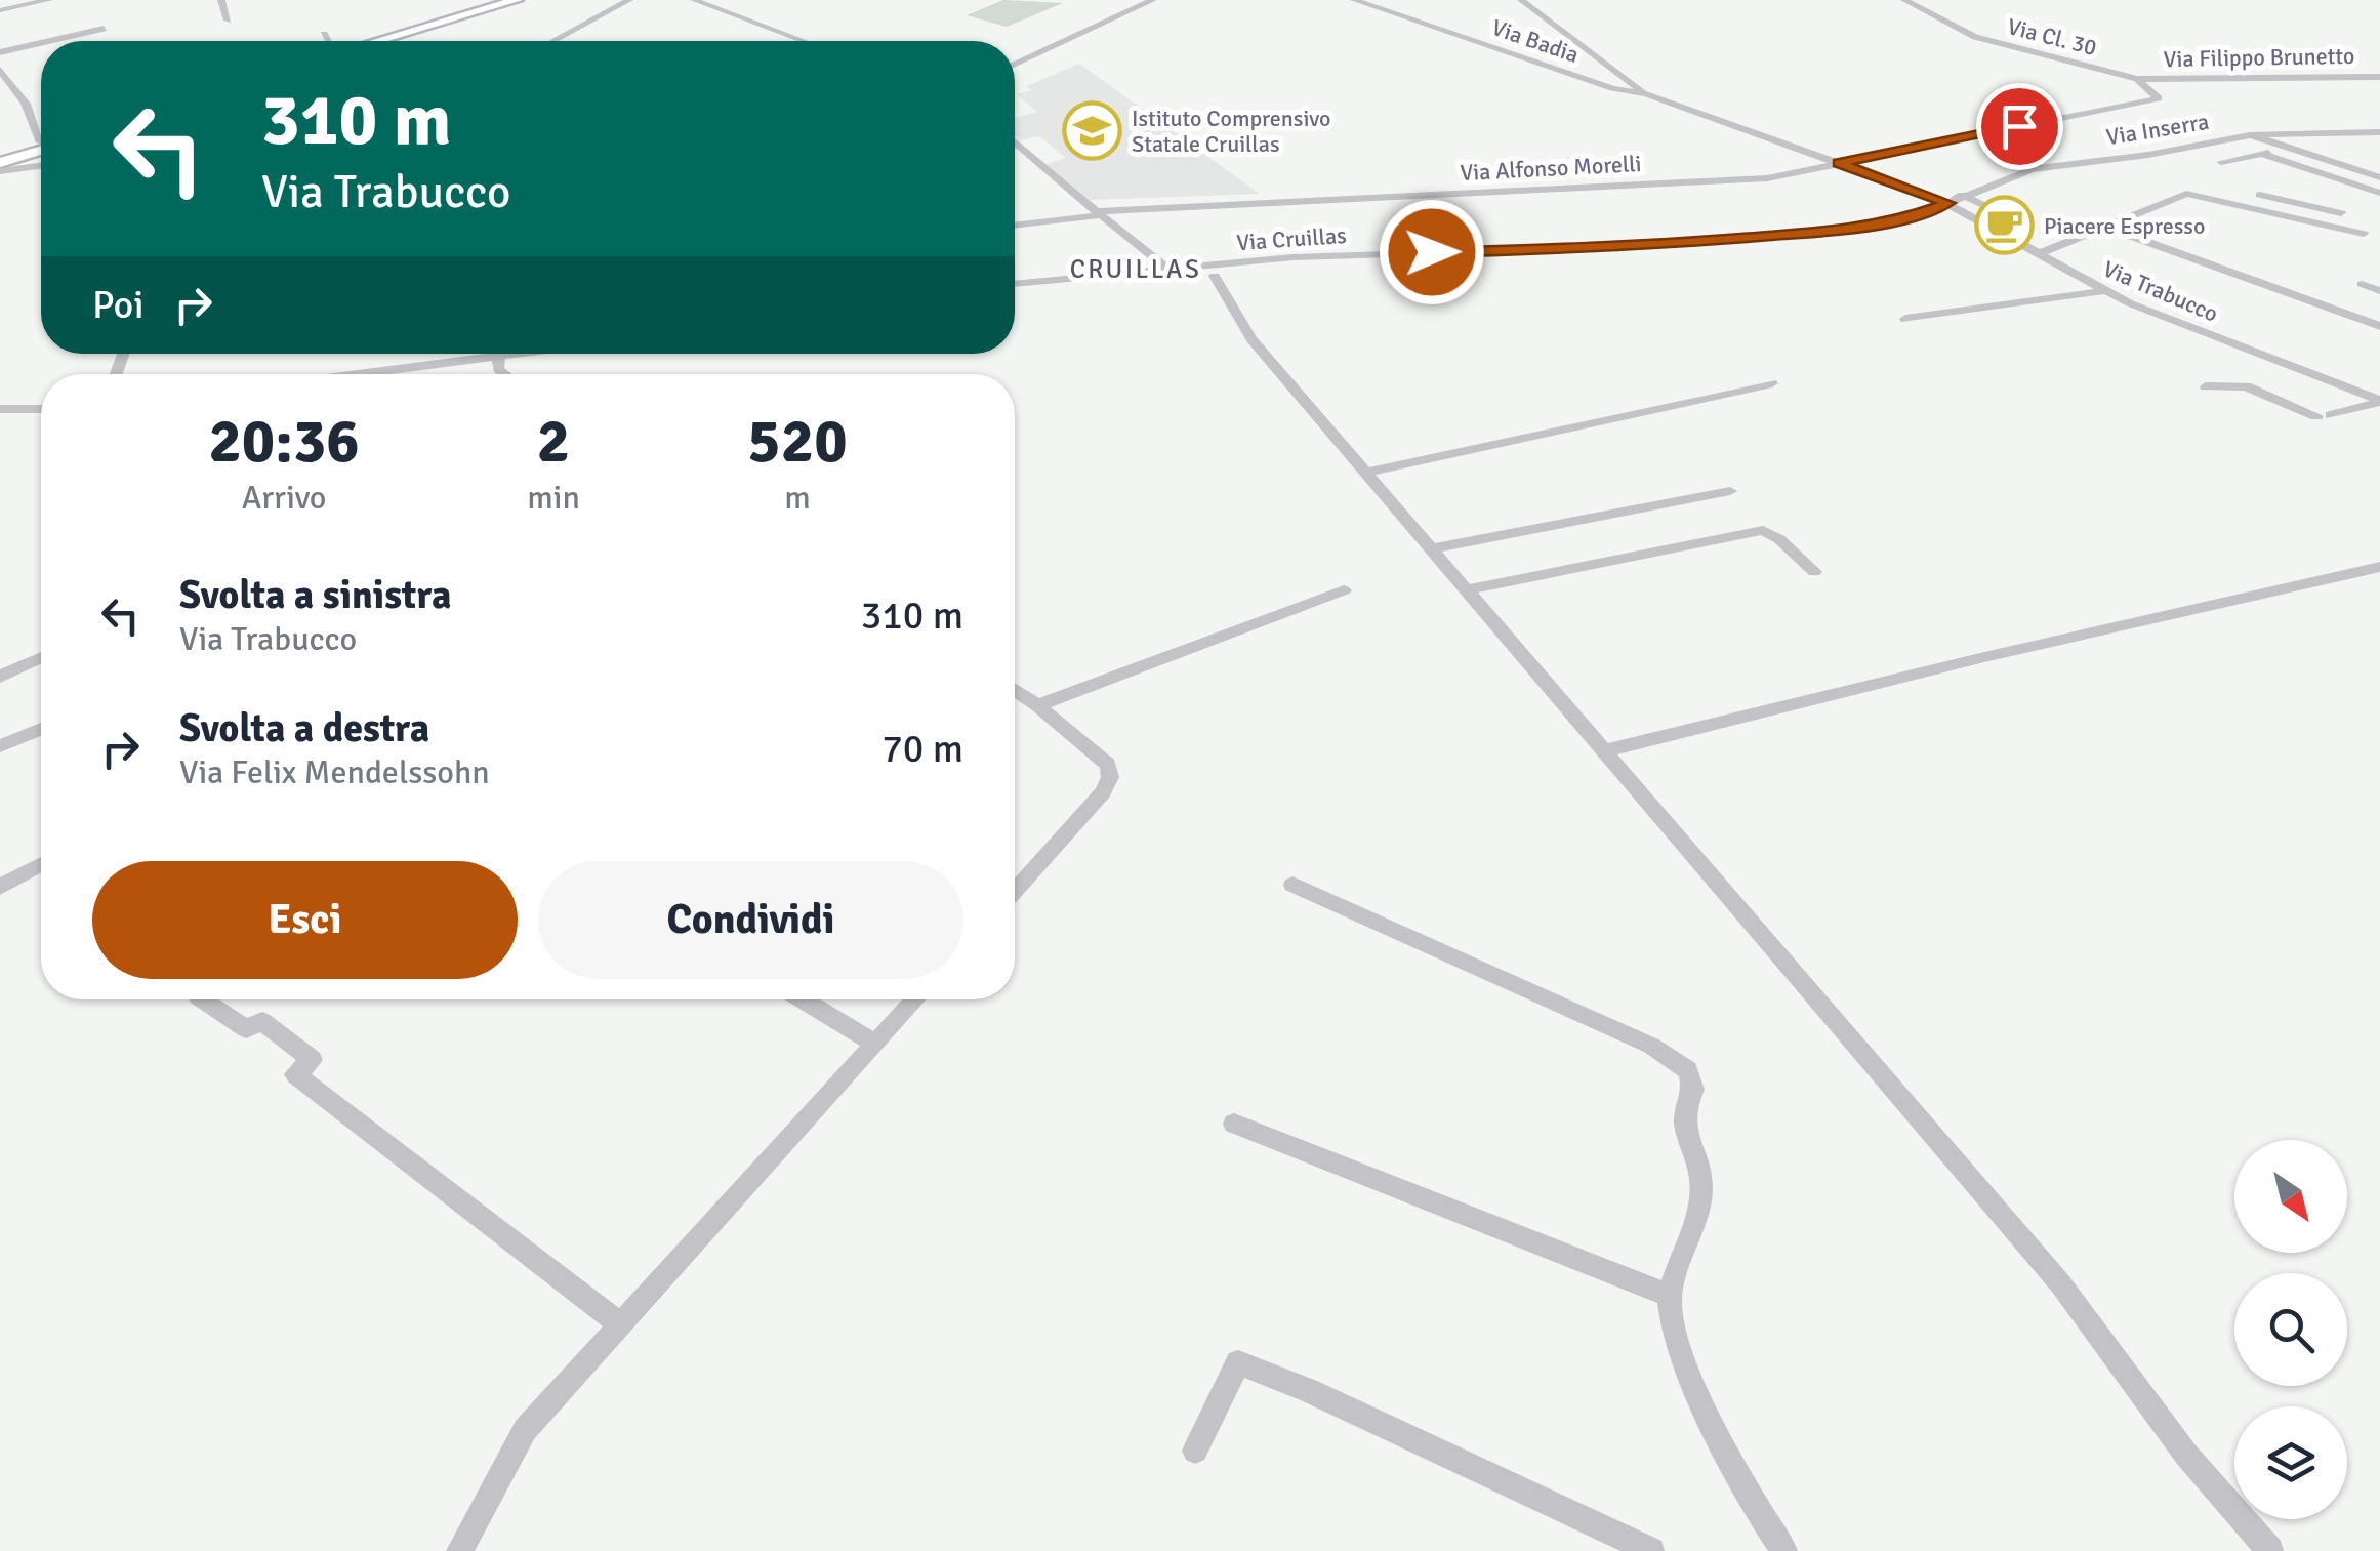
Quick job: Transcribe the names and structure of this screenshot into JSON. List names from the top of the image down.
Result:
{
  "streets": {
    "street": [
      "Via Cl. 30",
      "Via Badia",
      "Via Filippo Brunetto",
      "Via Inserra",
      "Via Alfonso Morelli",
      "Via Cruillas",
      "Via Trabucco"
    ]
  },
  "crossings": [
    ["Via Cl. 30", "Via Filippo Brunetto"],
    ["Via Cl. 30", "Via Alfonso Morelli"],
    ["Via Badia", "Via Trabucco"],
    ["Via Filippo Brunetto", "Via Alfonso Morelli"],
    ["Via Inserra", "Via Cruillas"],
    ["Via Inserra", "Via Trabucco"],
    ["Via Alfonso Morelli", "Via Trabucco"],
    ["Via Cruillas", "Via Trabucco"]
  ],
  "districts": ["CRUILLAS"],
  "places": {
    "school or university": ["Istituto Comprensivo Statale Cruillas"],
    "cafe": ["Piacere Espresso"]
  },
  "north": "bottom right",
  "page": {
    "turn": ["310 m", "Via Trabucco"],
    "then": "Poi",
    "eta": [
      "20:36",
      "Arrivo",
      "2",
      "min",
      "520",
      "m"
    ],
    "list": [
      {
        "name": "Svolta a sinistra",
        "note": "Via Trabucco",
        "value": "310 m"
      },
      {
        "name": "Svolta a destra",
        "note": "Via Felix Mendelssohn",
        "value": "70 m"
      }
    ],
    "buttons": ["Esci", "Condividi"]
  }
}
